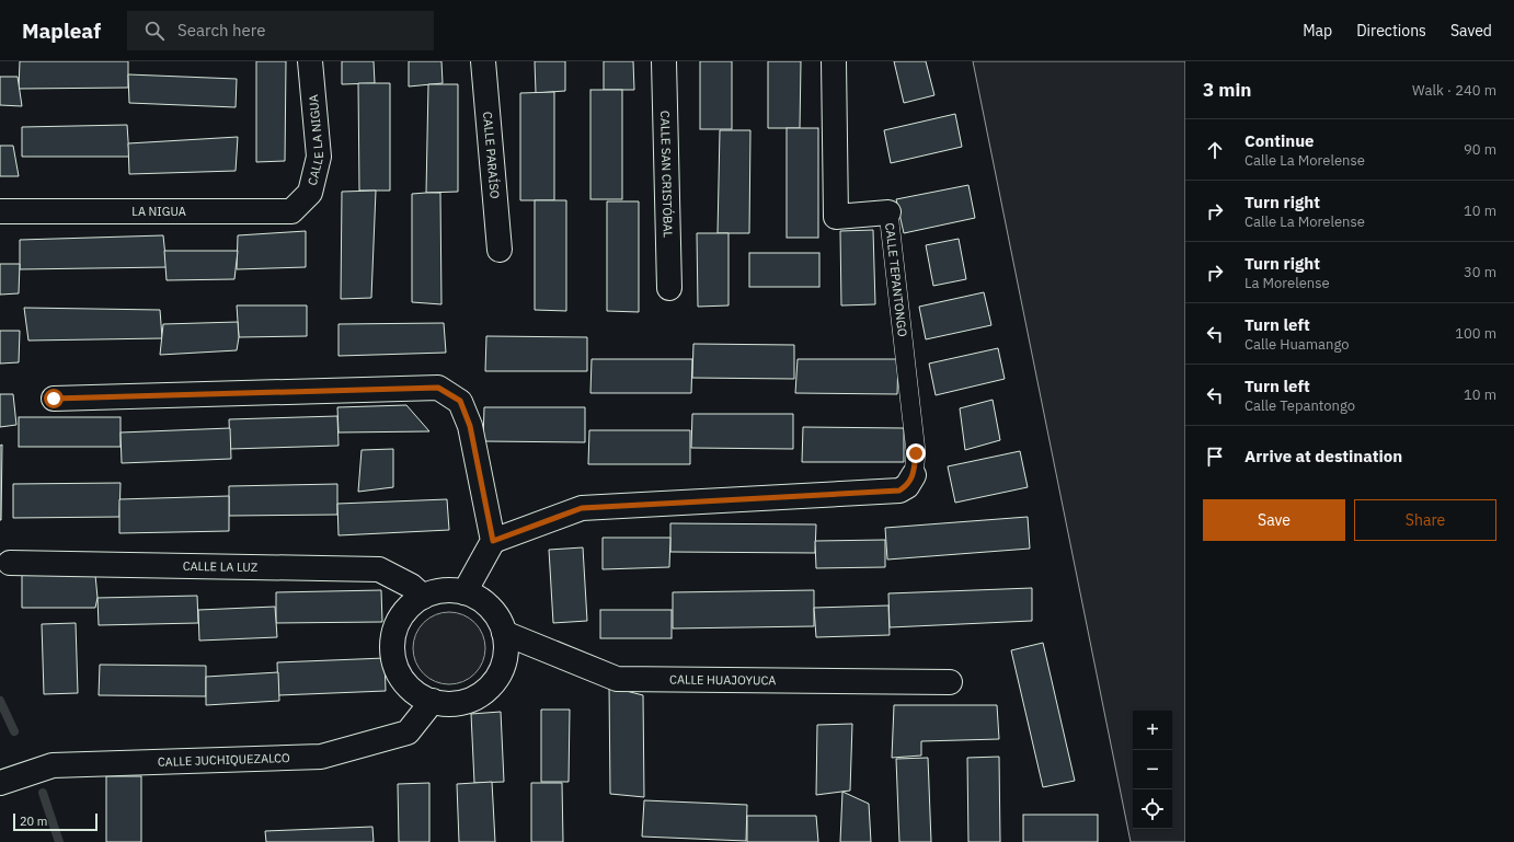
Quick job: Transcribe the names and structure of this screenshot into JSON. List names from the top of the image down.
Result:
{
  "streets": {
    "street": [
      "CALLE LA NIGUA",
      "CALLE PARAÍSO",
      "CALLE SAN CRISTÓBAL",
      "LA NIGUA",
      "CALLE TEPANTONGO",
      "CALLE LA LUZ",
      "CALLE HUAJOYUCA",
      "CALLE JUCHIQUEZALCO"
    ]
  },
  "crossings": [
    ["CALLE LA NIGUA", "LA NIGUA"],
    ["CALLE LA LUZ", "CALLE HUAJOYUCA"],
    ["CALLE LA LUZ", "CALLE JUCHIQUEZALCO"],
    ["CALLE HUAJOYUCA", "CALLE JUCHIQUEZALCO"]
  ],
  "scale_bar": "20 m",
  "page": {
    "header": "Mapleaf",
    "search": "Search here",
    "nav": ["Map", "Directions", "Saved"],
    "heading": ["3 min", "Walk · 240 m"],
    "list": [
      ["Continue", "Calle La Morelense", "90 m"],
      ["Turn right", "Calle La Morelense", "10 m"],
      ["Turn right", "La Morelense", "30 m"],
      ["Turn left", "Calle Huamango", "100 m"],
      ["Turn left", "Calle Tepantongo", "10 m"],
      "Arrive at destination"
    ],
    "buttons": ["Save", "Share"],
    "map_buttons": ["+", "−"],
    "scale": "20 m"
  }
}
